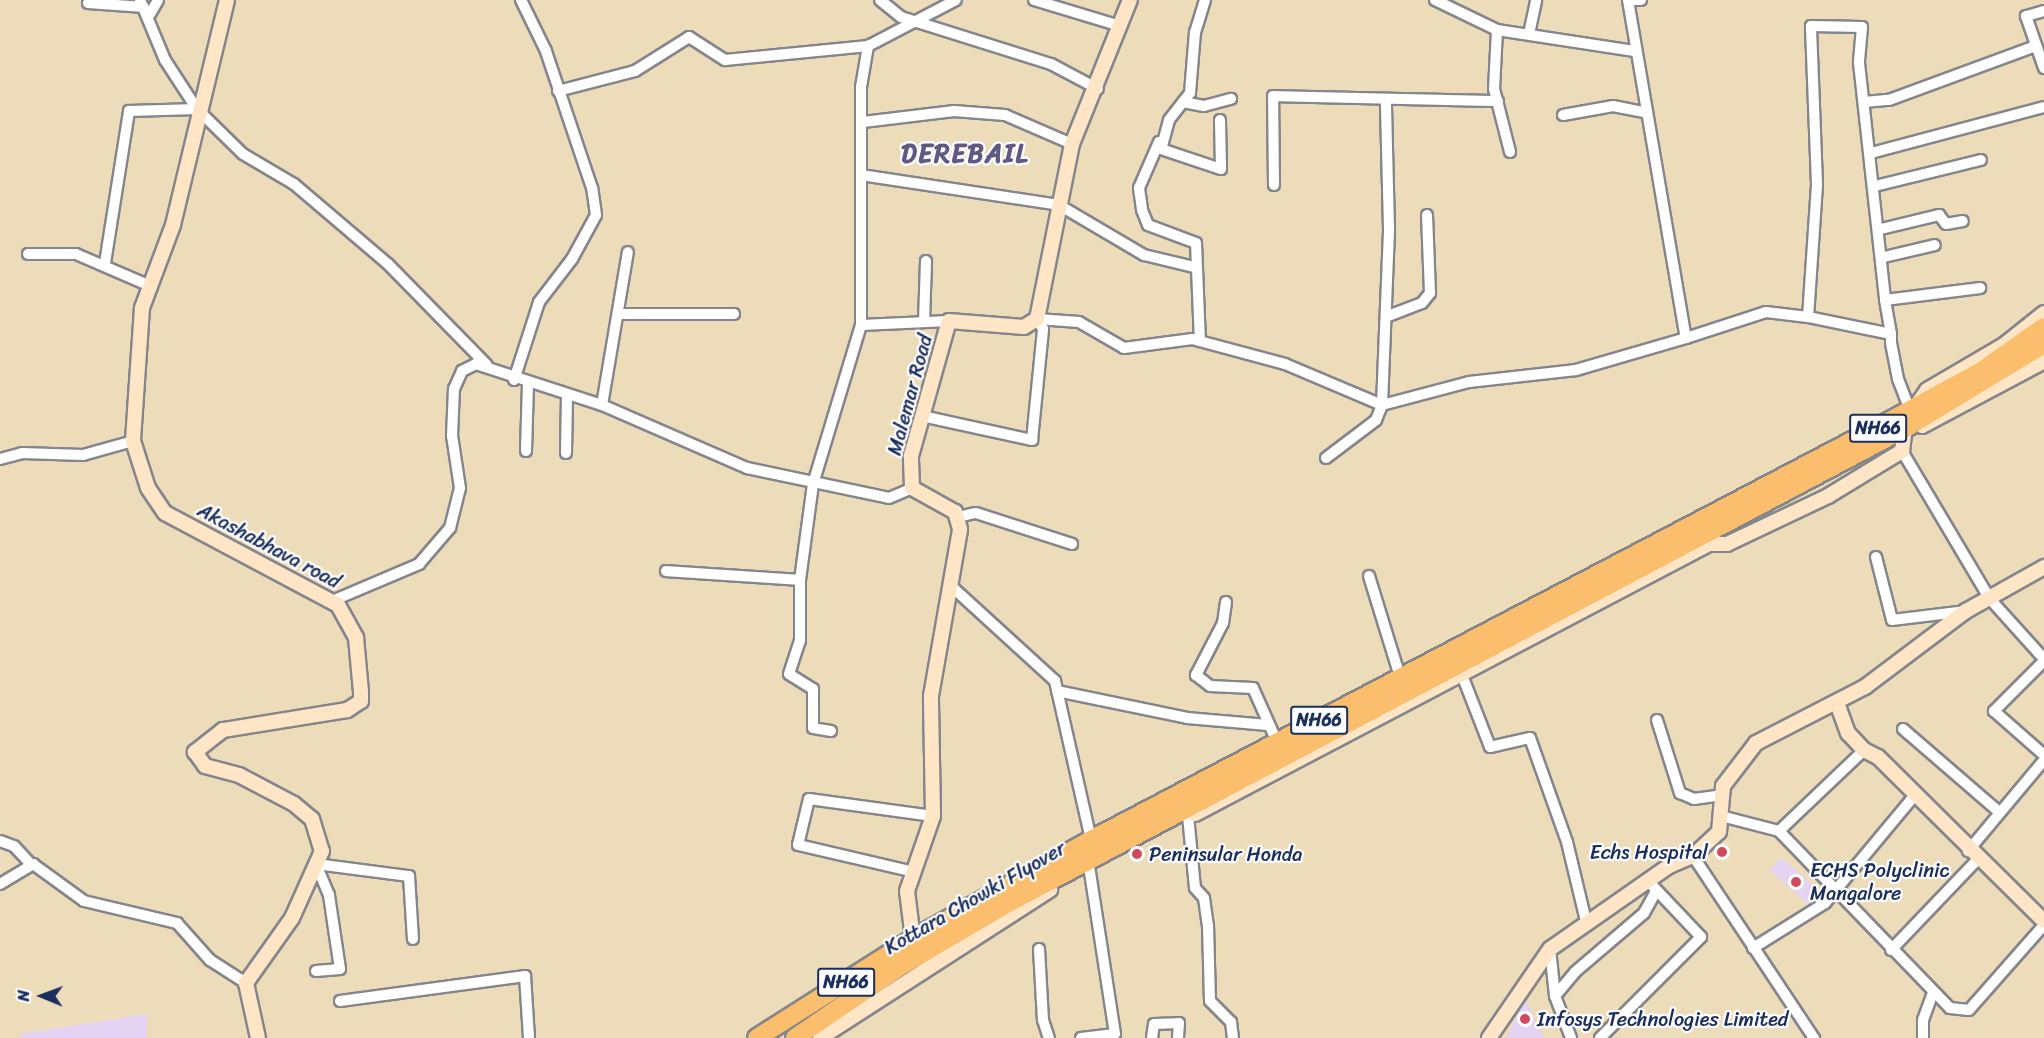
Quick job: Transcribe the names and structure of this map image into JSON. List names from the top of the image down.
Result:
{
  "streets": {
    "highway": ["NH66", "Kottara Chowki Flyover"],
    "street": ["Malemar Road", "Akashabhava road"]
  },
  "crossings": [
    ["NH66", "Kottara Chowki Flyover"]
  ],
  "districts": ["DEREBAIL"],
  "places": [
    "Echs Hospital",
    "Peninsular Honda",
    "ECHS Polyclinic Mangalore",
    "Infosys Technologies Limited"
  ],
  "north": "left"
}
